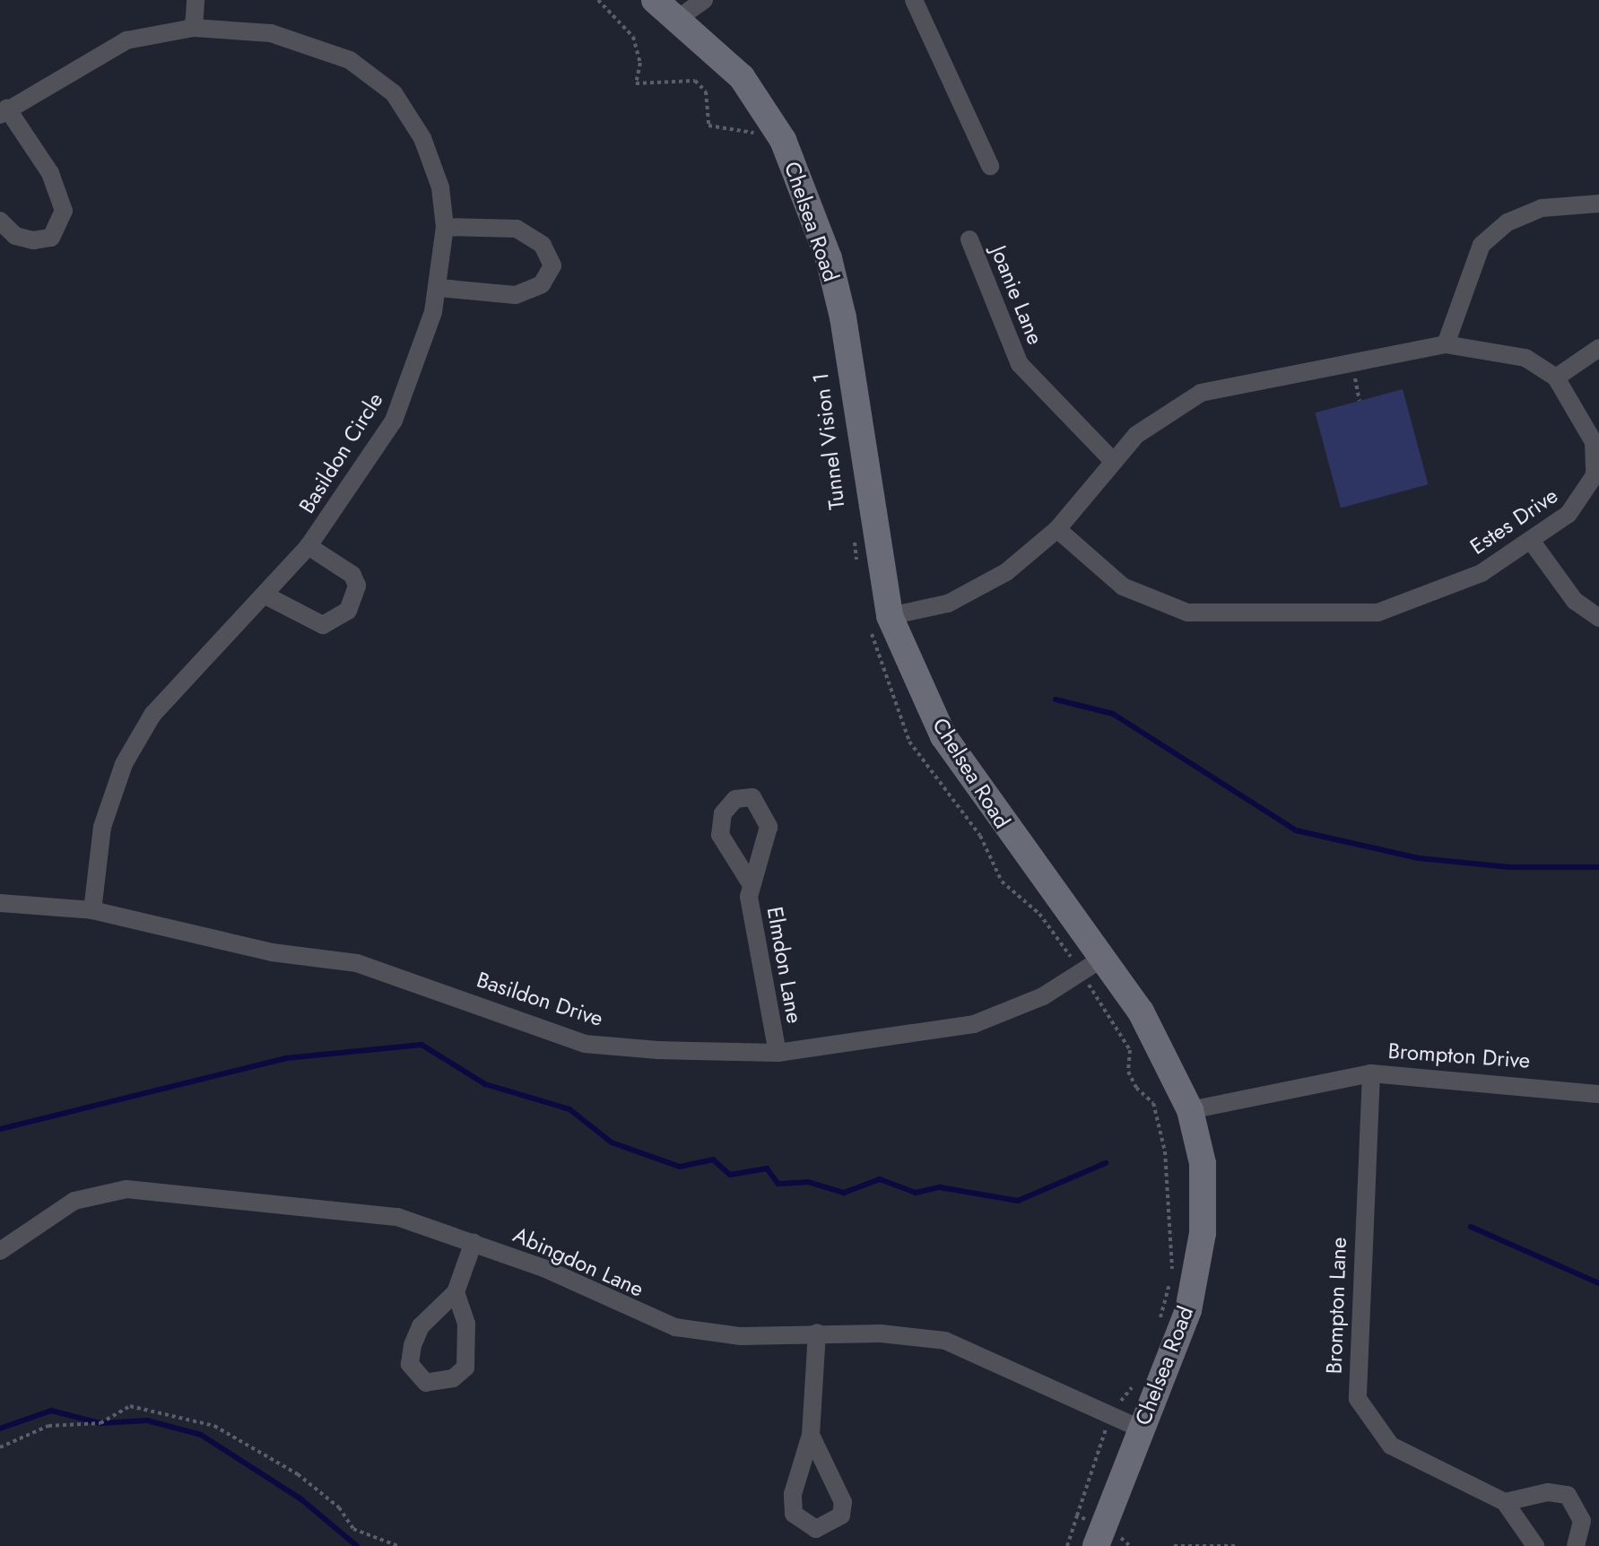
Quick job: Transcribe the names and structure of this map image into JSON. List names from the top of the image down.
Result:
{
  "streets": {
    "street": [
      "Chelsea Road",
      "Joanie Lane",
      "Basildon Circle",
      "Estes Drive",
      "Elmdon Lane",
      "Basildon Drive",
      "Brompton Drive",
      "Abingdon Lane",
      "Brompton Lane"
    ],
    "path": ["Tunnel Vision 1"]
  },
  "crossings": [
    ["Chelsea Road", "Estes Drive"],
    ["Chelsea Road", "Basildon Drive"],
    ["Chelsea Road", "Brompton Drive"],
    ["Chelsea Road", "Abingdon Lane"],
    ["Joanie Lane", "Estes Drive"],
    ["Basildon Circle", "Basildon Drive"],
    ["Elmdon Lane", "Basildon Drive"],
    ["Brompton Drive", "Brompton Lane"]
  ]
}
